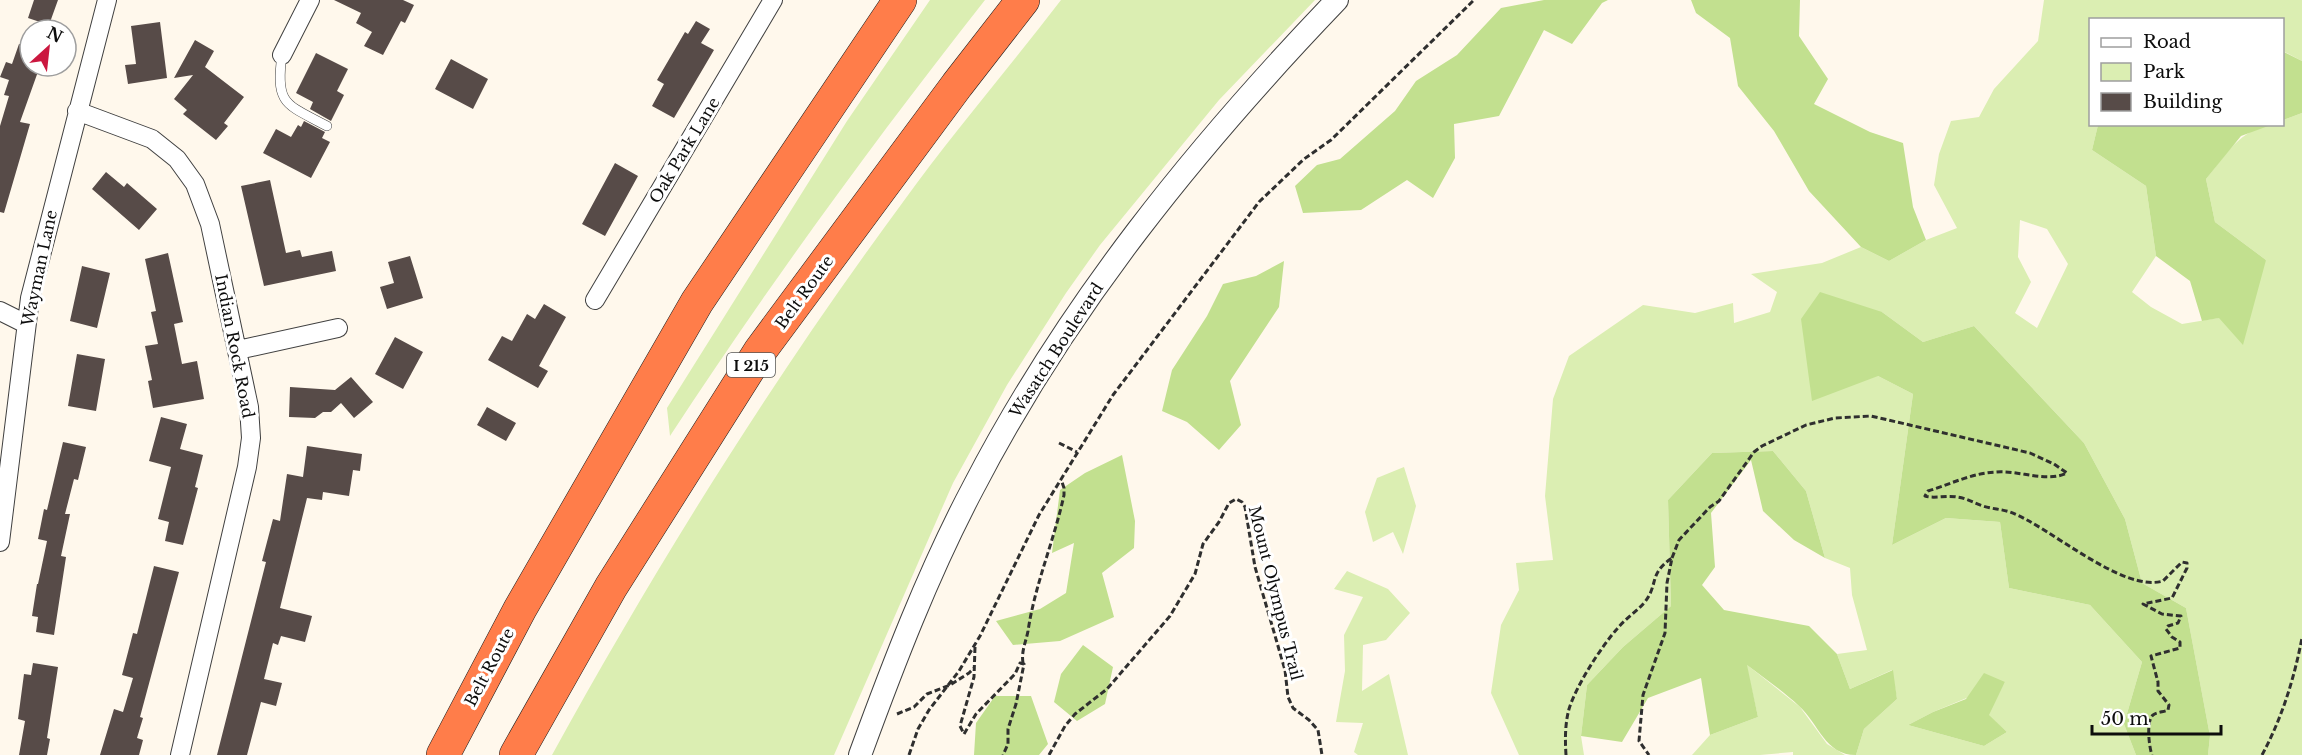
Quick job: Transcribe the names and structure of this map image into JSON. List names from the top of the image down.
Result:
{
  "streets": {
    "highway": ["Belt Route", "I 215"],
    "street": [
      "Oak Park Lane",
      "Wayman Lane",
      "Indian Rock Road",
      "Wasatch Boulevard"
    ],
    "path": ["Mount Olympus Trail"]
  },
  "crossings": [
    ["Wayman Lane", "Indian Rock Road"]
  ],
  "legend": ["Road", "Park", "Building"],
  "scale_bar": "50 m",
  "north": "top right"
}
